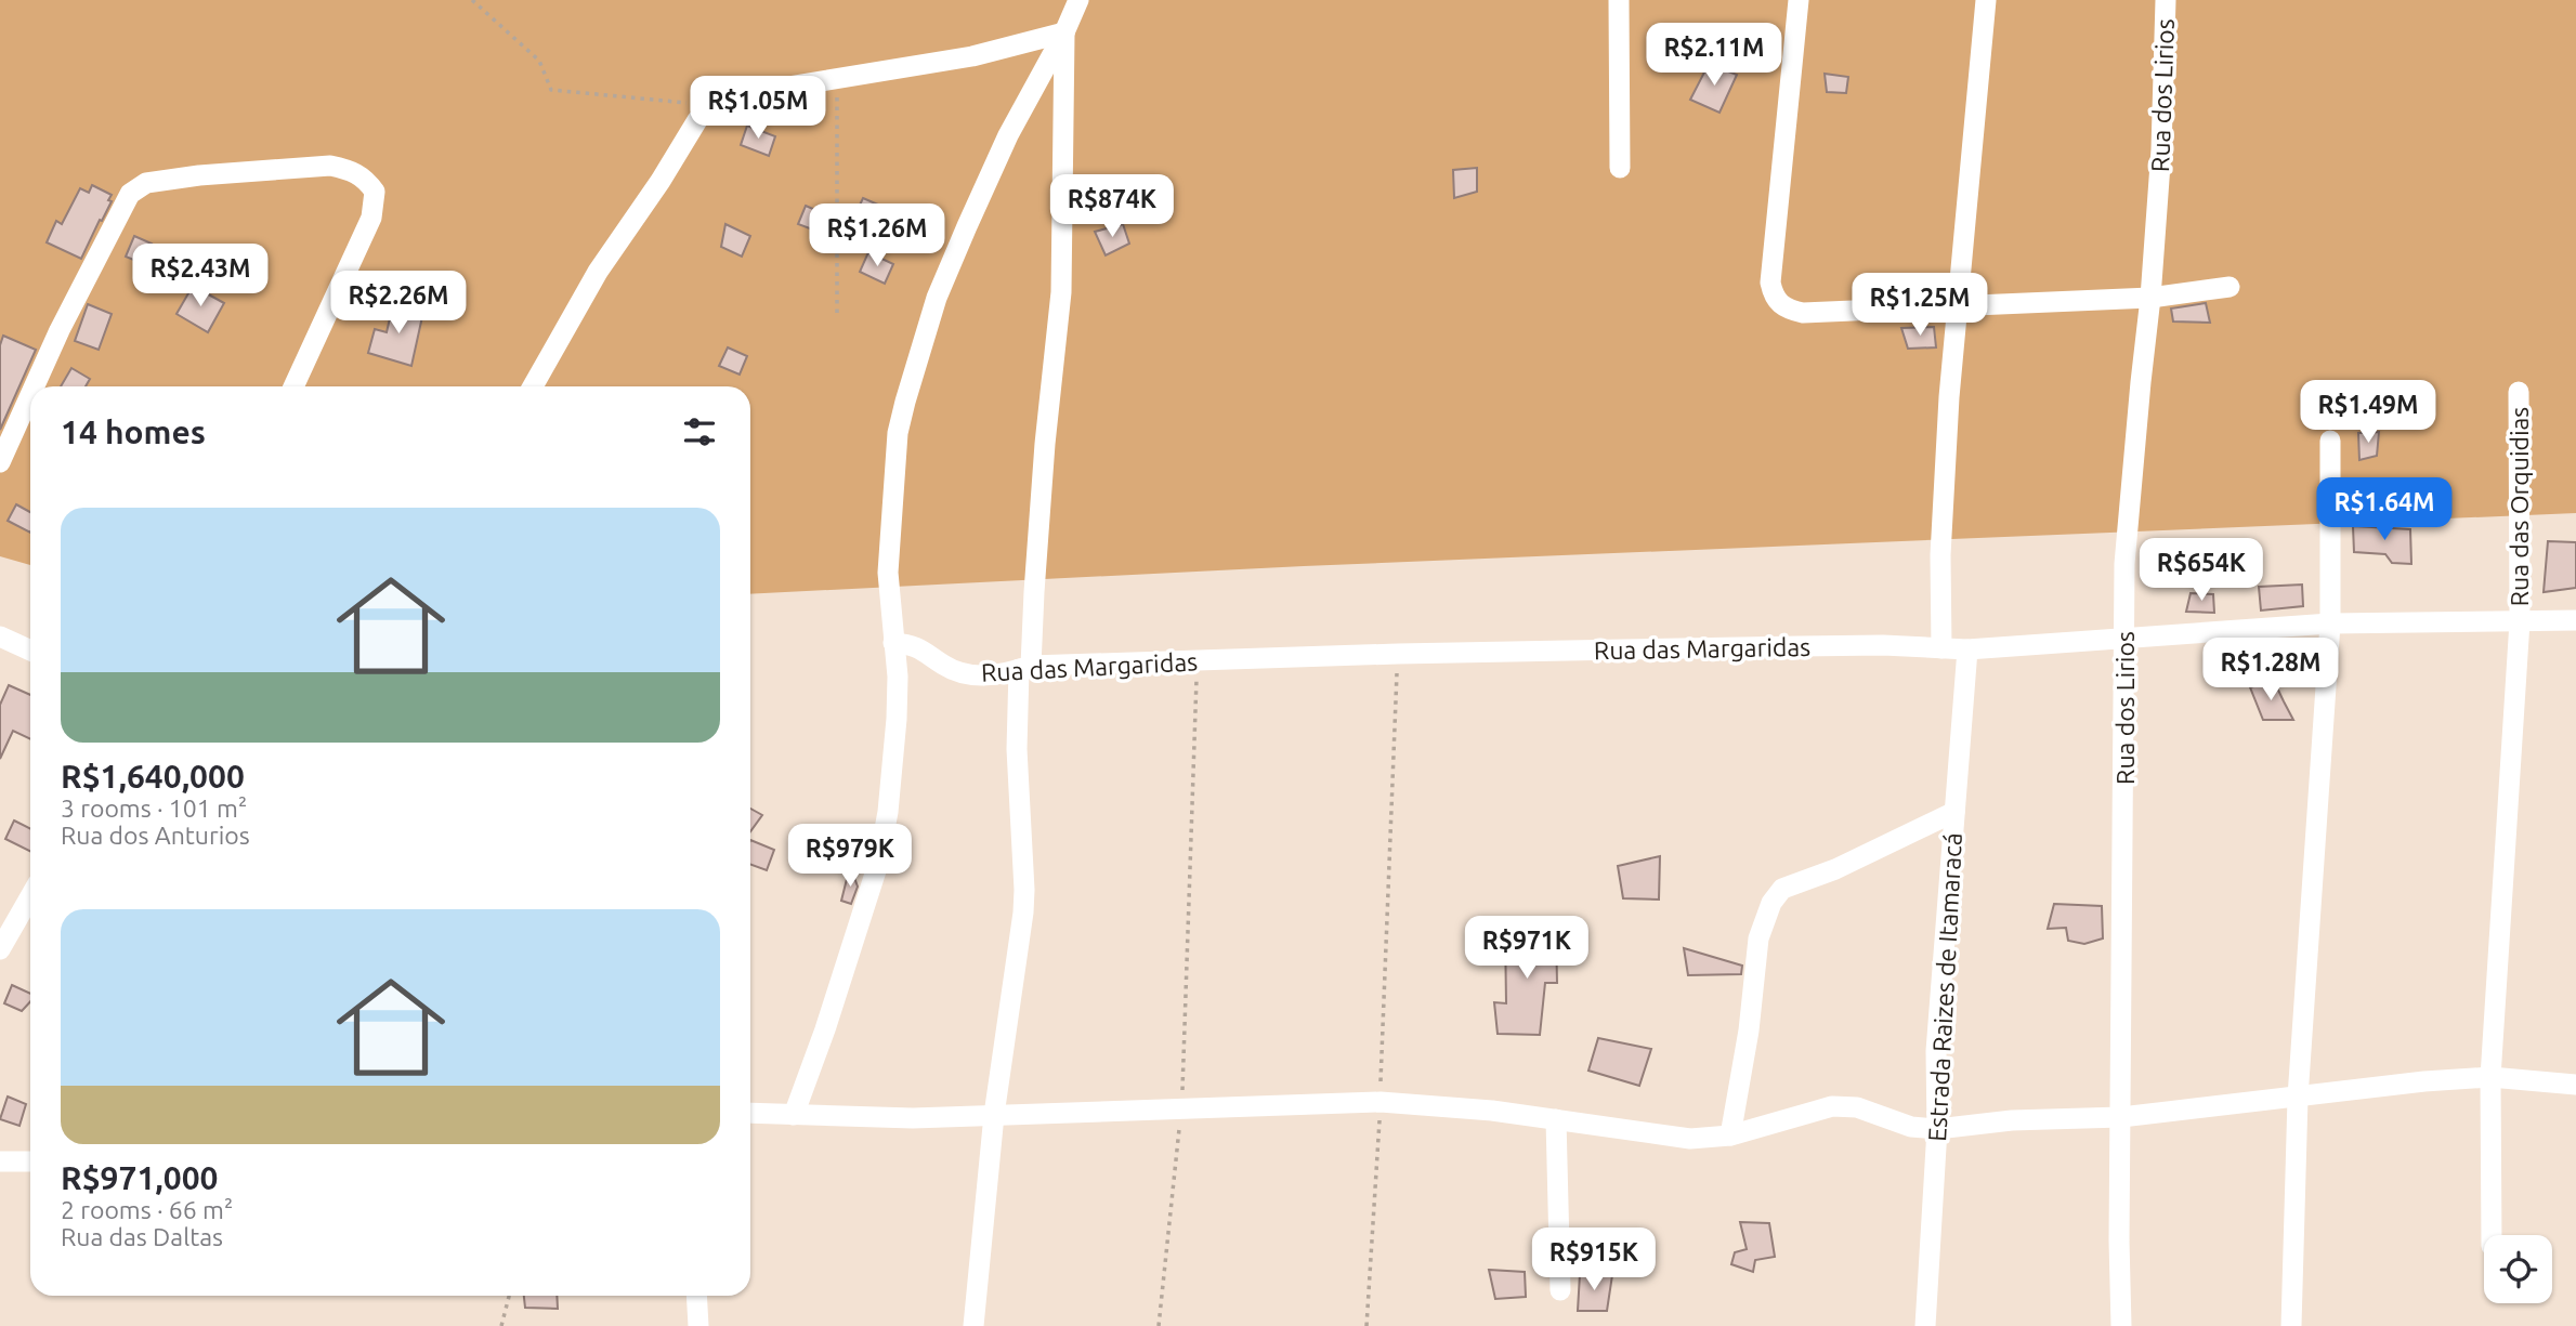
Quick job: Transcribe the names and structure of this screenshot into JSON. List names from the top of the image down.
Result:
{
  "streets": {
    "street": [
      "Rua dos Lirios",
      "Rua das Orquidias",
      "Rua das Margaridas",
      "Estrada Raizes de Itamaracá"
    ]
  },
  "crossings": [
    ["Rua dos Lirios", "Rua das Margaridas"],
    ["Rua das Orquidias", "Rua das Margaridas"],
    ["Rua das Margaridas", "Estrada Raizes de Itamaracá"]
  ],
  "page": {
    "price": [
      "R$2.11M",
      "R$1.05M",
      "R$874K",
      "R$1.26M",
      "R$2.43M",
      "R$2.26M",
      "R$1.25M",
      "R$1.49M",
      "R$1.64M",
      "R$654K",
      "R$1.28M",
      "R$979K",
      "R$971K",
      "R$915K"
    ],
    "heading": "14 homes",
    "list": [
      {
        "name": "R$1,640,000",
        "note": "3 rooms · 101 m² · Rua dos Anturios"
      },
      {
        "name": "R$971,000",
        "note": "2 rooms · 66 m² · Rua das Daltas"
      }
    ]
  }
}
